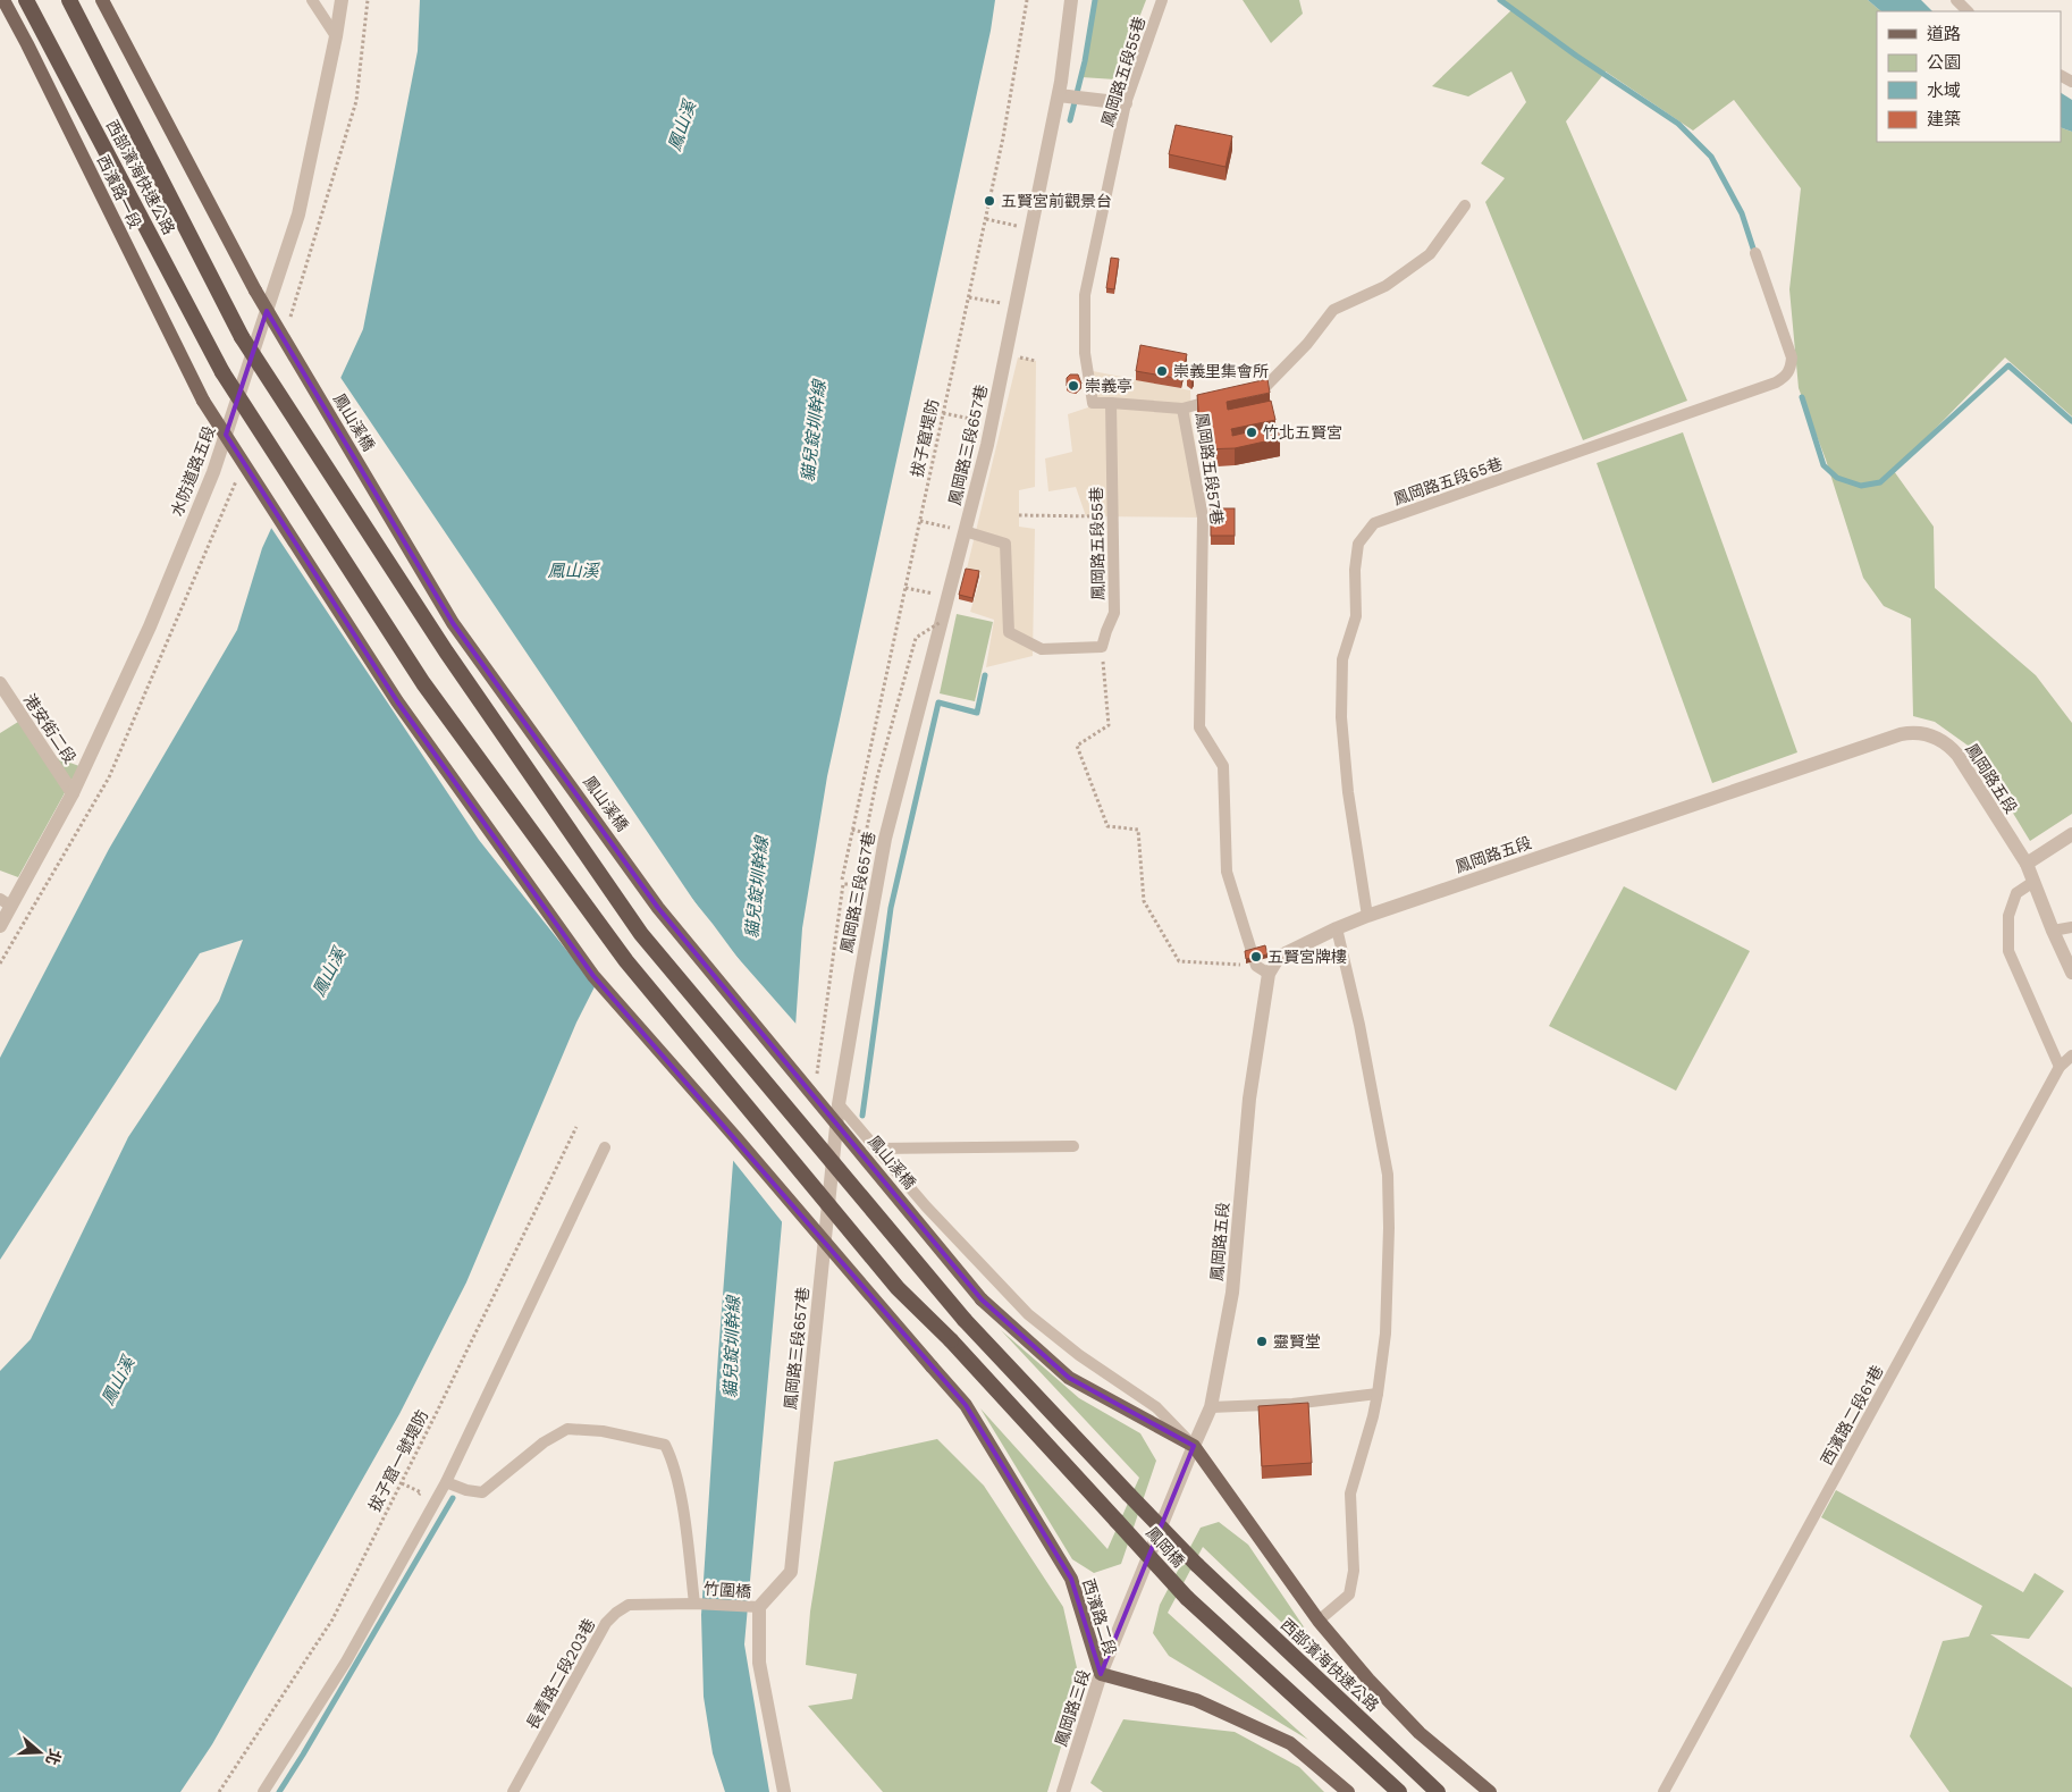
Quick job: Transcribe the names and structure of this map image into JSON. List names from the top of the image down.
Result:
{
  "streets": {
    "highway": ["西部濱海快速公路", "鳳岡橋"],
    "main road": ["西濱路一段", "鳳山溪橋", "西濱路二段"],
    "street": [
      "鳳岡路三段657巷",
      "水防道路五段",
      "港安街二段",
      "鳳岡路五段",
      "鳳岡路三段"
    ],
    "lane": [
      "鳳岡路五段55巷",
      "鳳岡路五段57巷",
      "鳳岡路五段65巷",
      "西濱路二段61巷",
      "竹圍橋",
      "長青路二段203巷"
    ],
    "path": ["拔子窟堤防", "拔子窟一號堤防"]
  },
  "crossings": [
    ["鳳岡路五段55巷", "鳳岡路五段57巷"],
    ["西部濱海快速公路", "鳳岡橋"],
    ["西濱路一段", "西濱路二段"],
    ["鳳山溪橋", "鳳岡路五段"],
    ["鳳山溪橋", "鳳岡路三段"],
    ["鳳岡路三段657巷", "竹圍橋"],
    ["鳳岡路五段57巷", "鳳岡路五段"],
    ["水防道路五段", "港安街二段"],
    ["鳳岡路五段65巷", "鳳岡路五段"],
    ["鳳岡路五段", "鳳岡路三段"],
    ["竹圍橋", "長青路二段203巷"],
    ["西濱路二段", "鳳岡路三段"]
  ],
  "water": ["鳳山溪", "貓兒錠圳幹線"],
  "places": [
    "五賢宮前觀景台",
    "崇義里集會所",
    "崇義亭",
    "竹北五賢宮",
    "五賢宮牌樓",
    "靈賢堂"
  ],
  "legend": [
    "道路",
    "公園",
    "水域",
    "建築"
  ],
  "north": "right"
}
